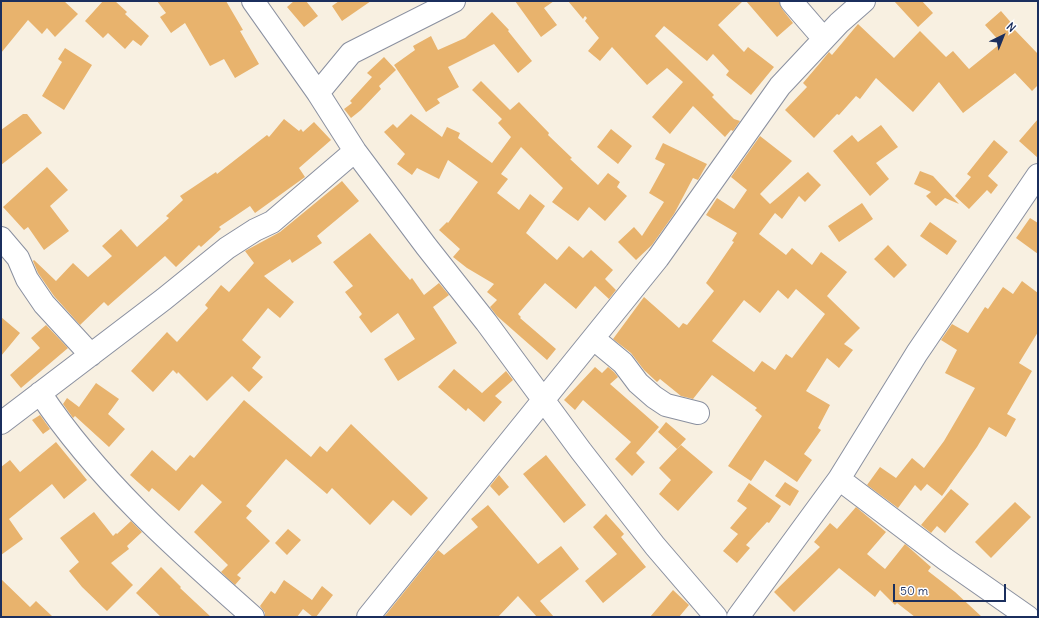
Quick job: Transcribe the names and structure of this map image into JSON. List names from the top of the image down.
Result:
{
  "scale_bar": "50 m",
  "north": "top right"
}
